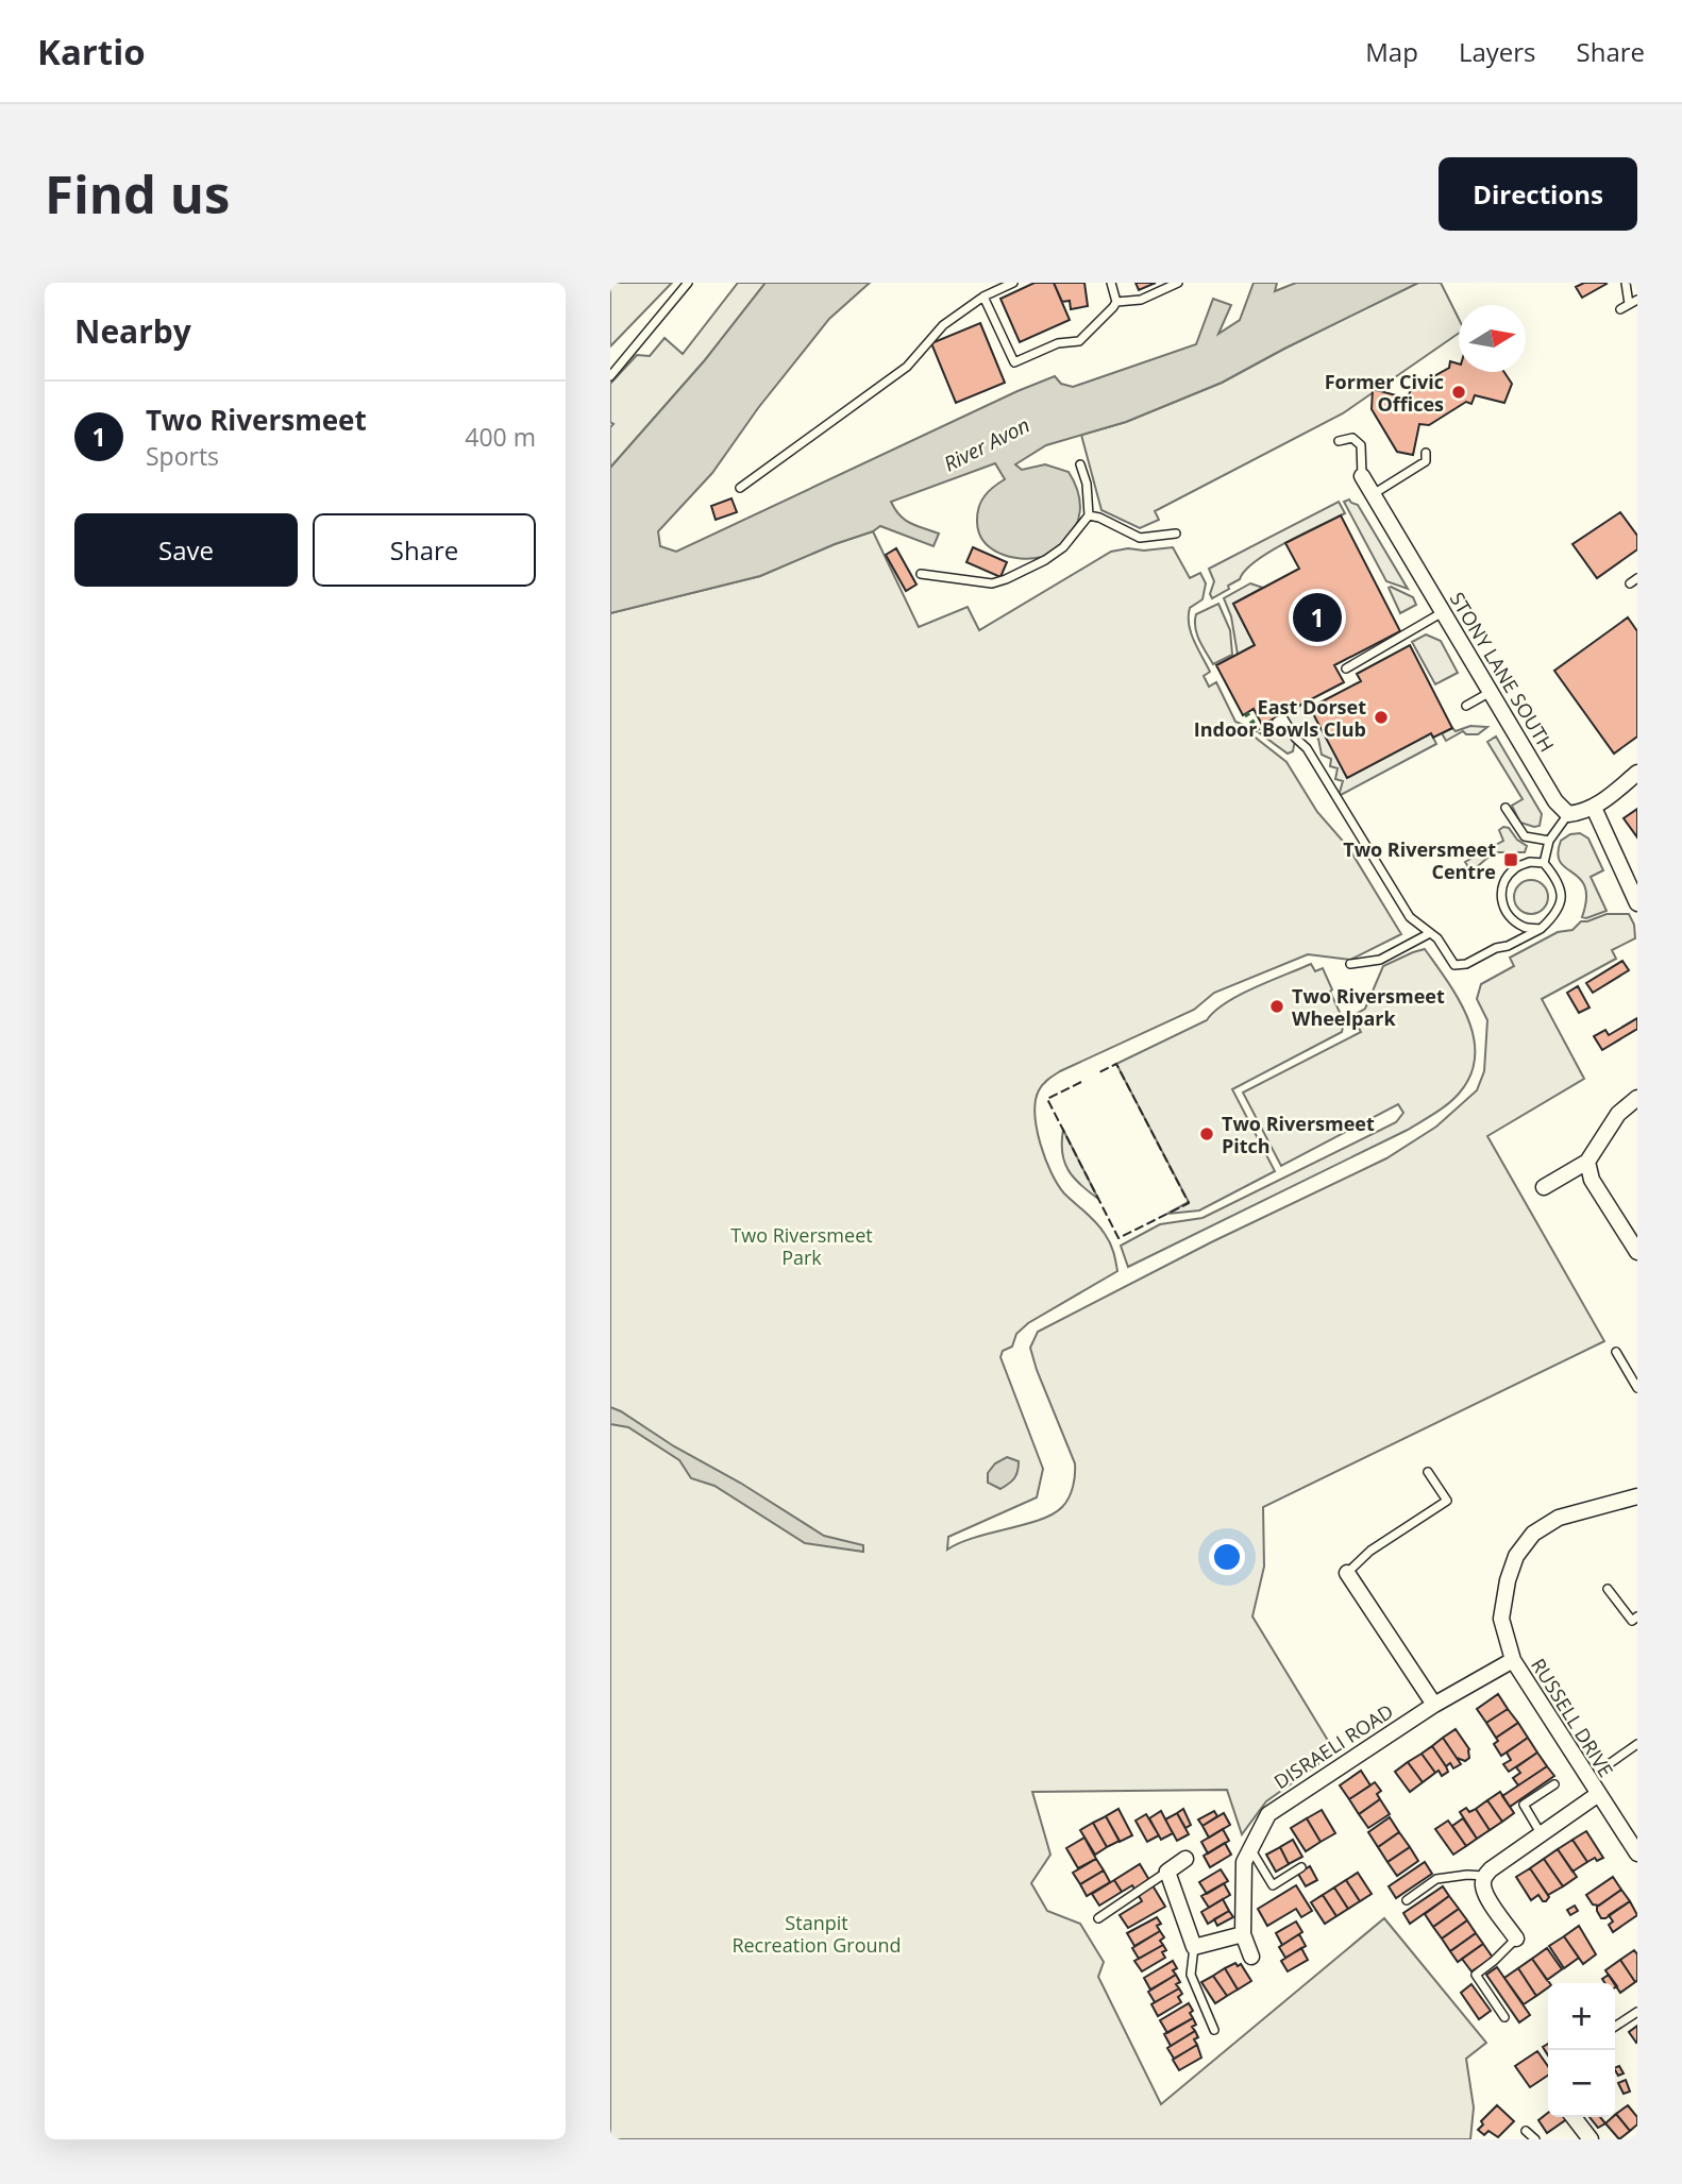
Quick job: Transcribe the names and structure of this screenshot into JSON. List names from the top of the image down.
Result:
{
  "streets": {
    "street": ["STONY LANE SOUTH", "RUSSELL DRIVE", "DISRAELI ROAD"]
  },
  "crossings": [
    ["RUSSELL DRIVE", "DISRAELI ROAD"]
  ],
  "water": ["River Avon"],
  "parks": ["Two Riversmeet Park", "Stanpit Recreation Ground"],
  "places": {
    "other": [
      "Former Civic Offices",
      "East Dorset Indoor Bowls Club",
      "Two Riversmeet Wheelpark",
      "Two Riversmeet Pitch"
    ],
    "transit": ["Two Riversmeet Centre"]
  },
  "north": "right",
  "page": {
    "header": "Kartio",
    "nav": ["Map", "Layers", "Share"],
    "buttons": [
      "Directions",
      ["Save", "Share"]
    ],
    "title": "Find us",
    "heading": "Nearby",
    "list": [
      {
        "mark": "1",
        "name": "Two Riversmeet",
        "note": "Sports",
        "value": "400 m"
      }
    ],
    "pins": "1",
    "map_buttons": ["+", "−"]
  }
}
